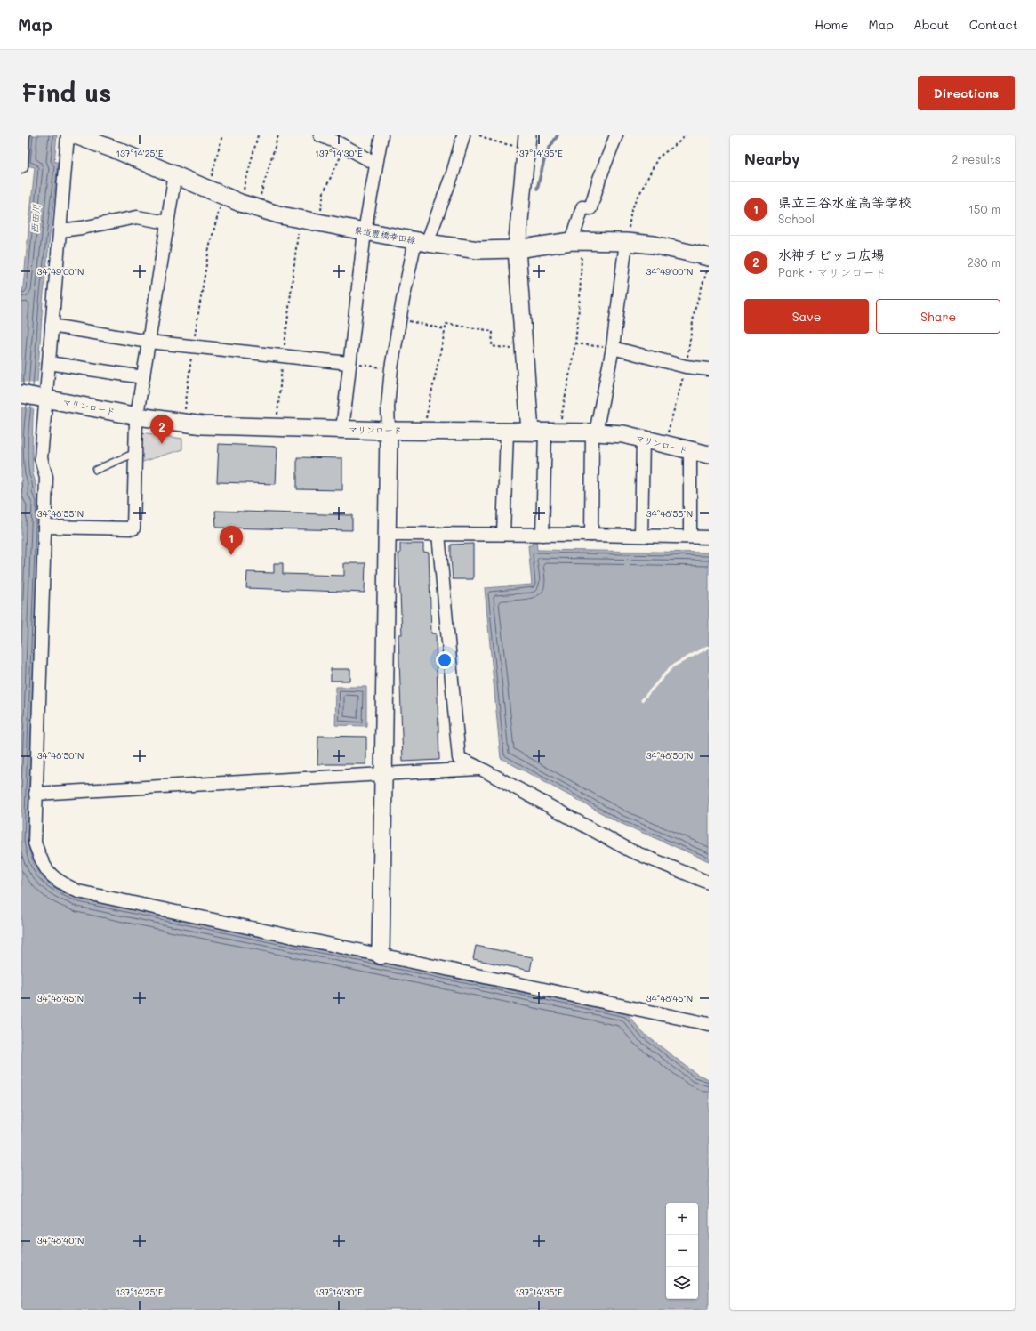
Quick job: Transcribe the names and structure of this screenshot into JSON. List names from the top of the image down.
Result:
{
  "streets": {
    "street": ["県道豊橋幸田線", "マリンロード"]
  },
  "water": ["西田川"],
  "page": {
    "header": "Map",
    "nav": [
      "Home",
      "Map",
      "About",
      "Contact"
    ],
    "buttons": [
      "Directions",
      ["Save", "Share"]
    ],
    "title": "Find us",
    "heading": ["Nearby", "2 results"],
    "list": [
      {
        "mark": "1",
        "name": "県立三谷水産高等学校",
        "note": "School",
        "value": "150 m"
      },
      {
        "mark": "2",
        "name": "水神チビッコ広場",
        "note": "Park · マリンロード",
        "value": "230 m"
      }
    ],
    "pins": ["2", "1"],
    "map_buttons": ["+", "−"]
  },
  "coordinates": [
    "137°14'25\"E",
    "137°14'30\"E",
    "137°14'35\"E",
    "34°49'00\"N",
    "34°48'55\"N",
    "34°48'50\"N",
    "34°48'45\"N",
    "34°48'40\"N"
  ]
}
